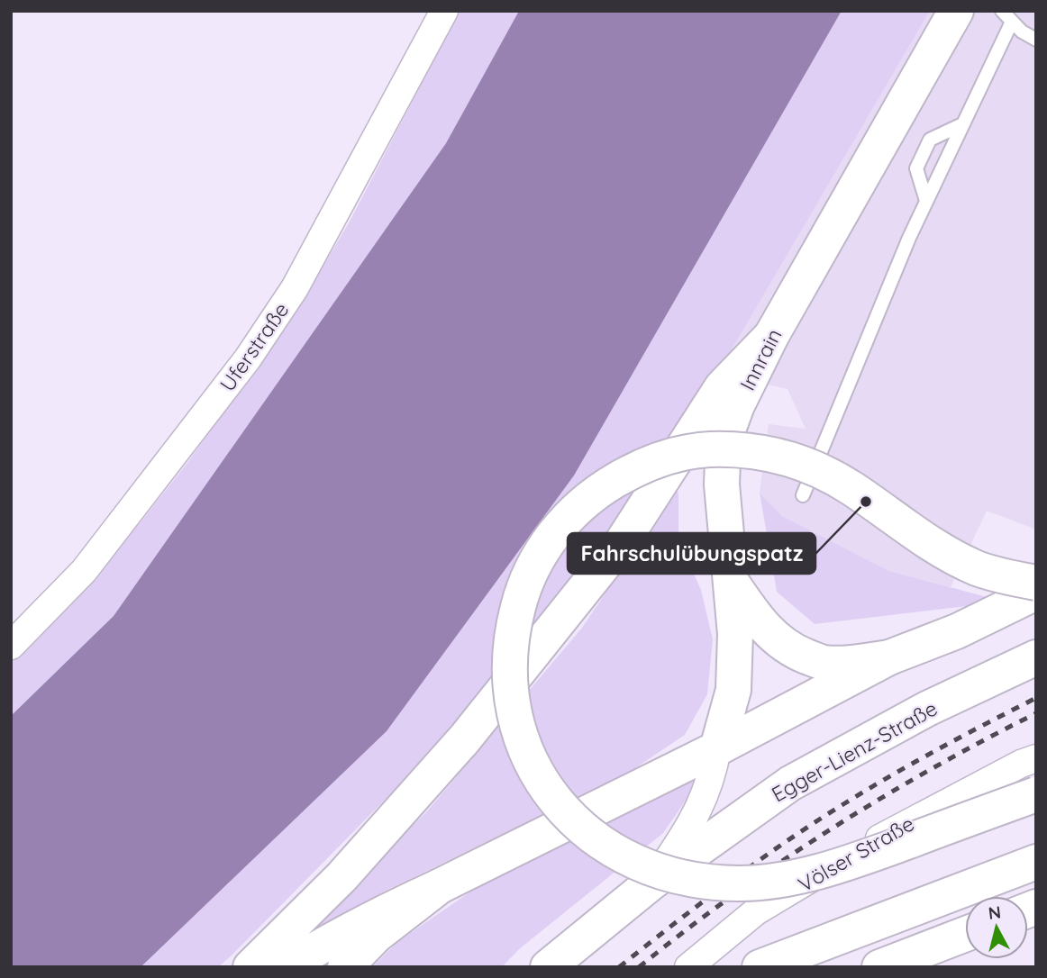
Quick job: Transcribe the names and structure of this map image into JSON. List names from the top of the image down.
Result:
{
  "streets": {
    "main road": ["Innrain", "Egger-Lienz-Straße"],
    "street": ["Uferstraße", "Völser Straße"]
  },
  "places": ["Fahrschulübungspatz"],
  "north": "top"
}
